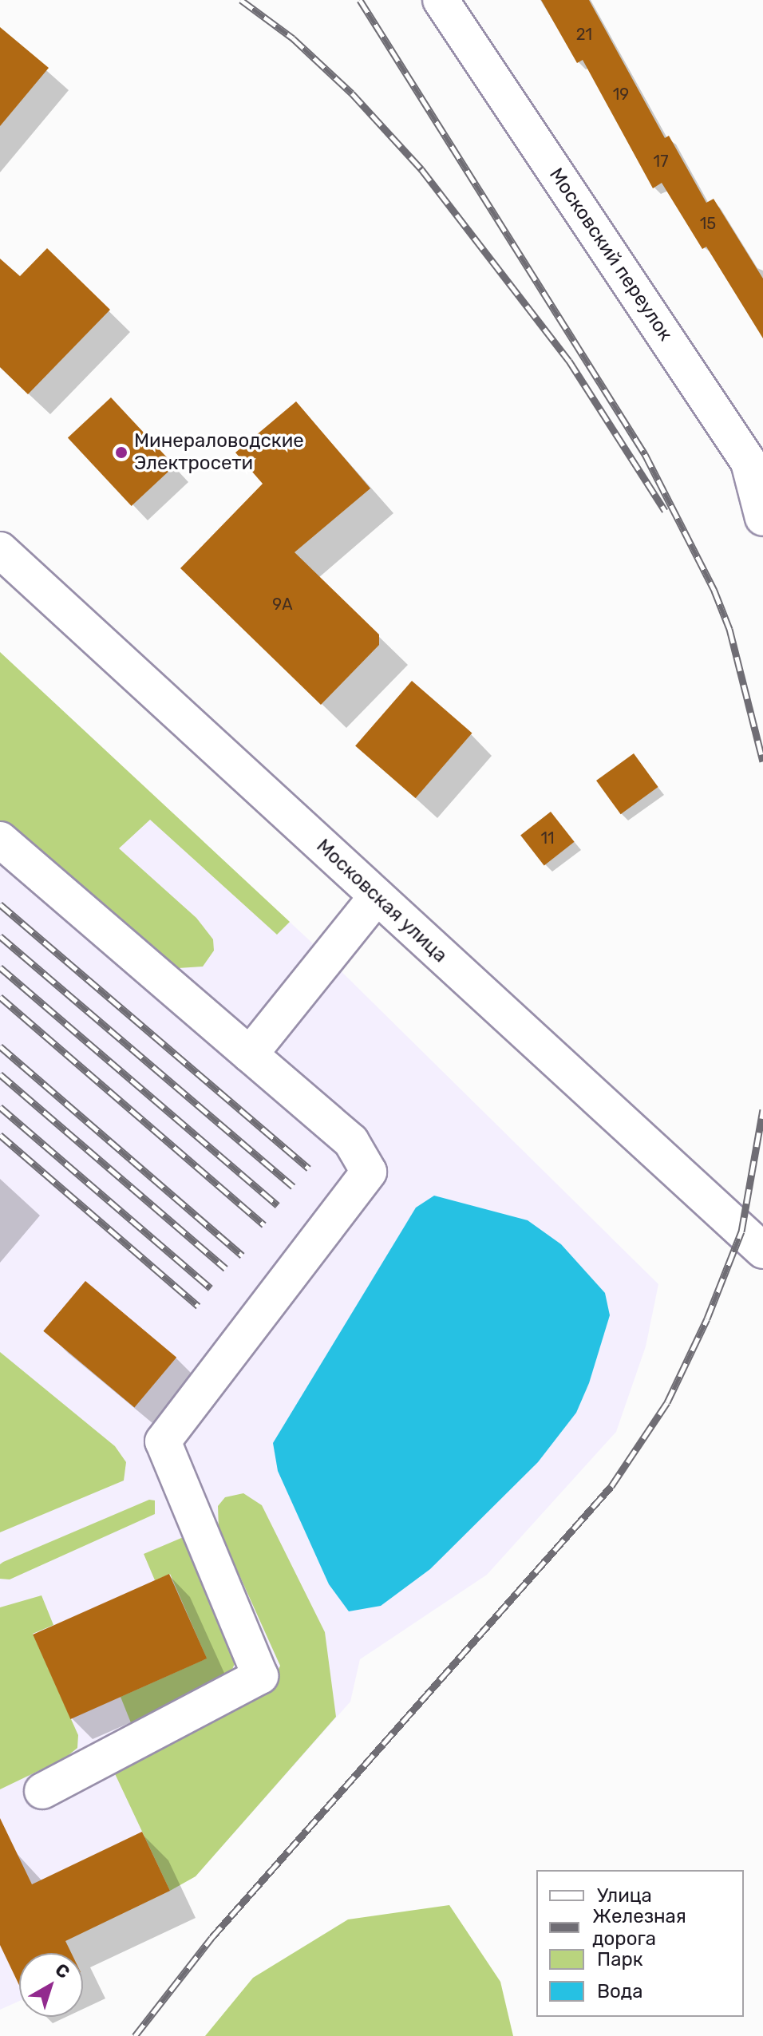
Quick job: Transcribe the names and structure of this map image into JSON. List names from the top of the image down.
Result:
{
  "streets": {
    "street": ["Московский переулок", "Московская улица"]
  },
  "places": ["Минераловодские Электросети"],
  "house_numbers": [
    "21",
    "19",
    "17",
    "15",
    "9А",
    "11"
  ],
  "legend": [
    "Улица",
    "Железная дорога",
    "Парк",
    "Вода"
  ],
  "north": "top right"
}
